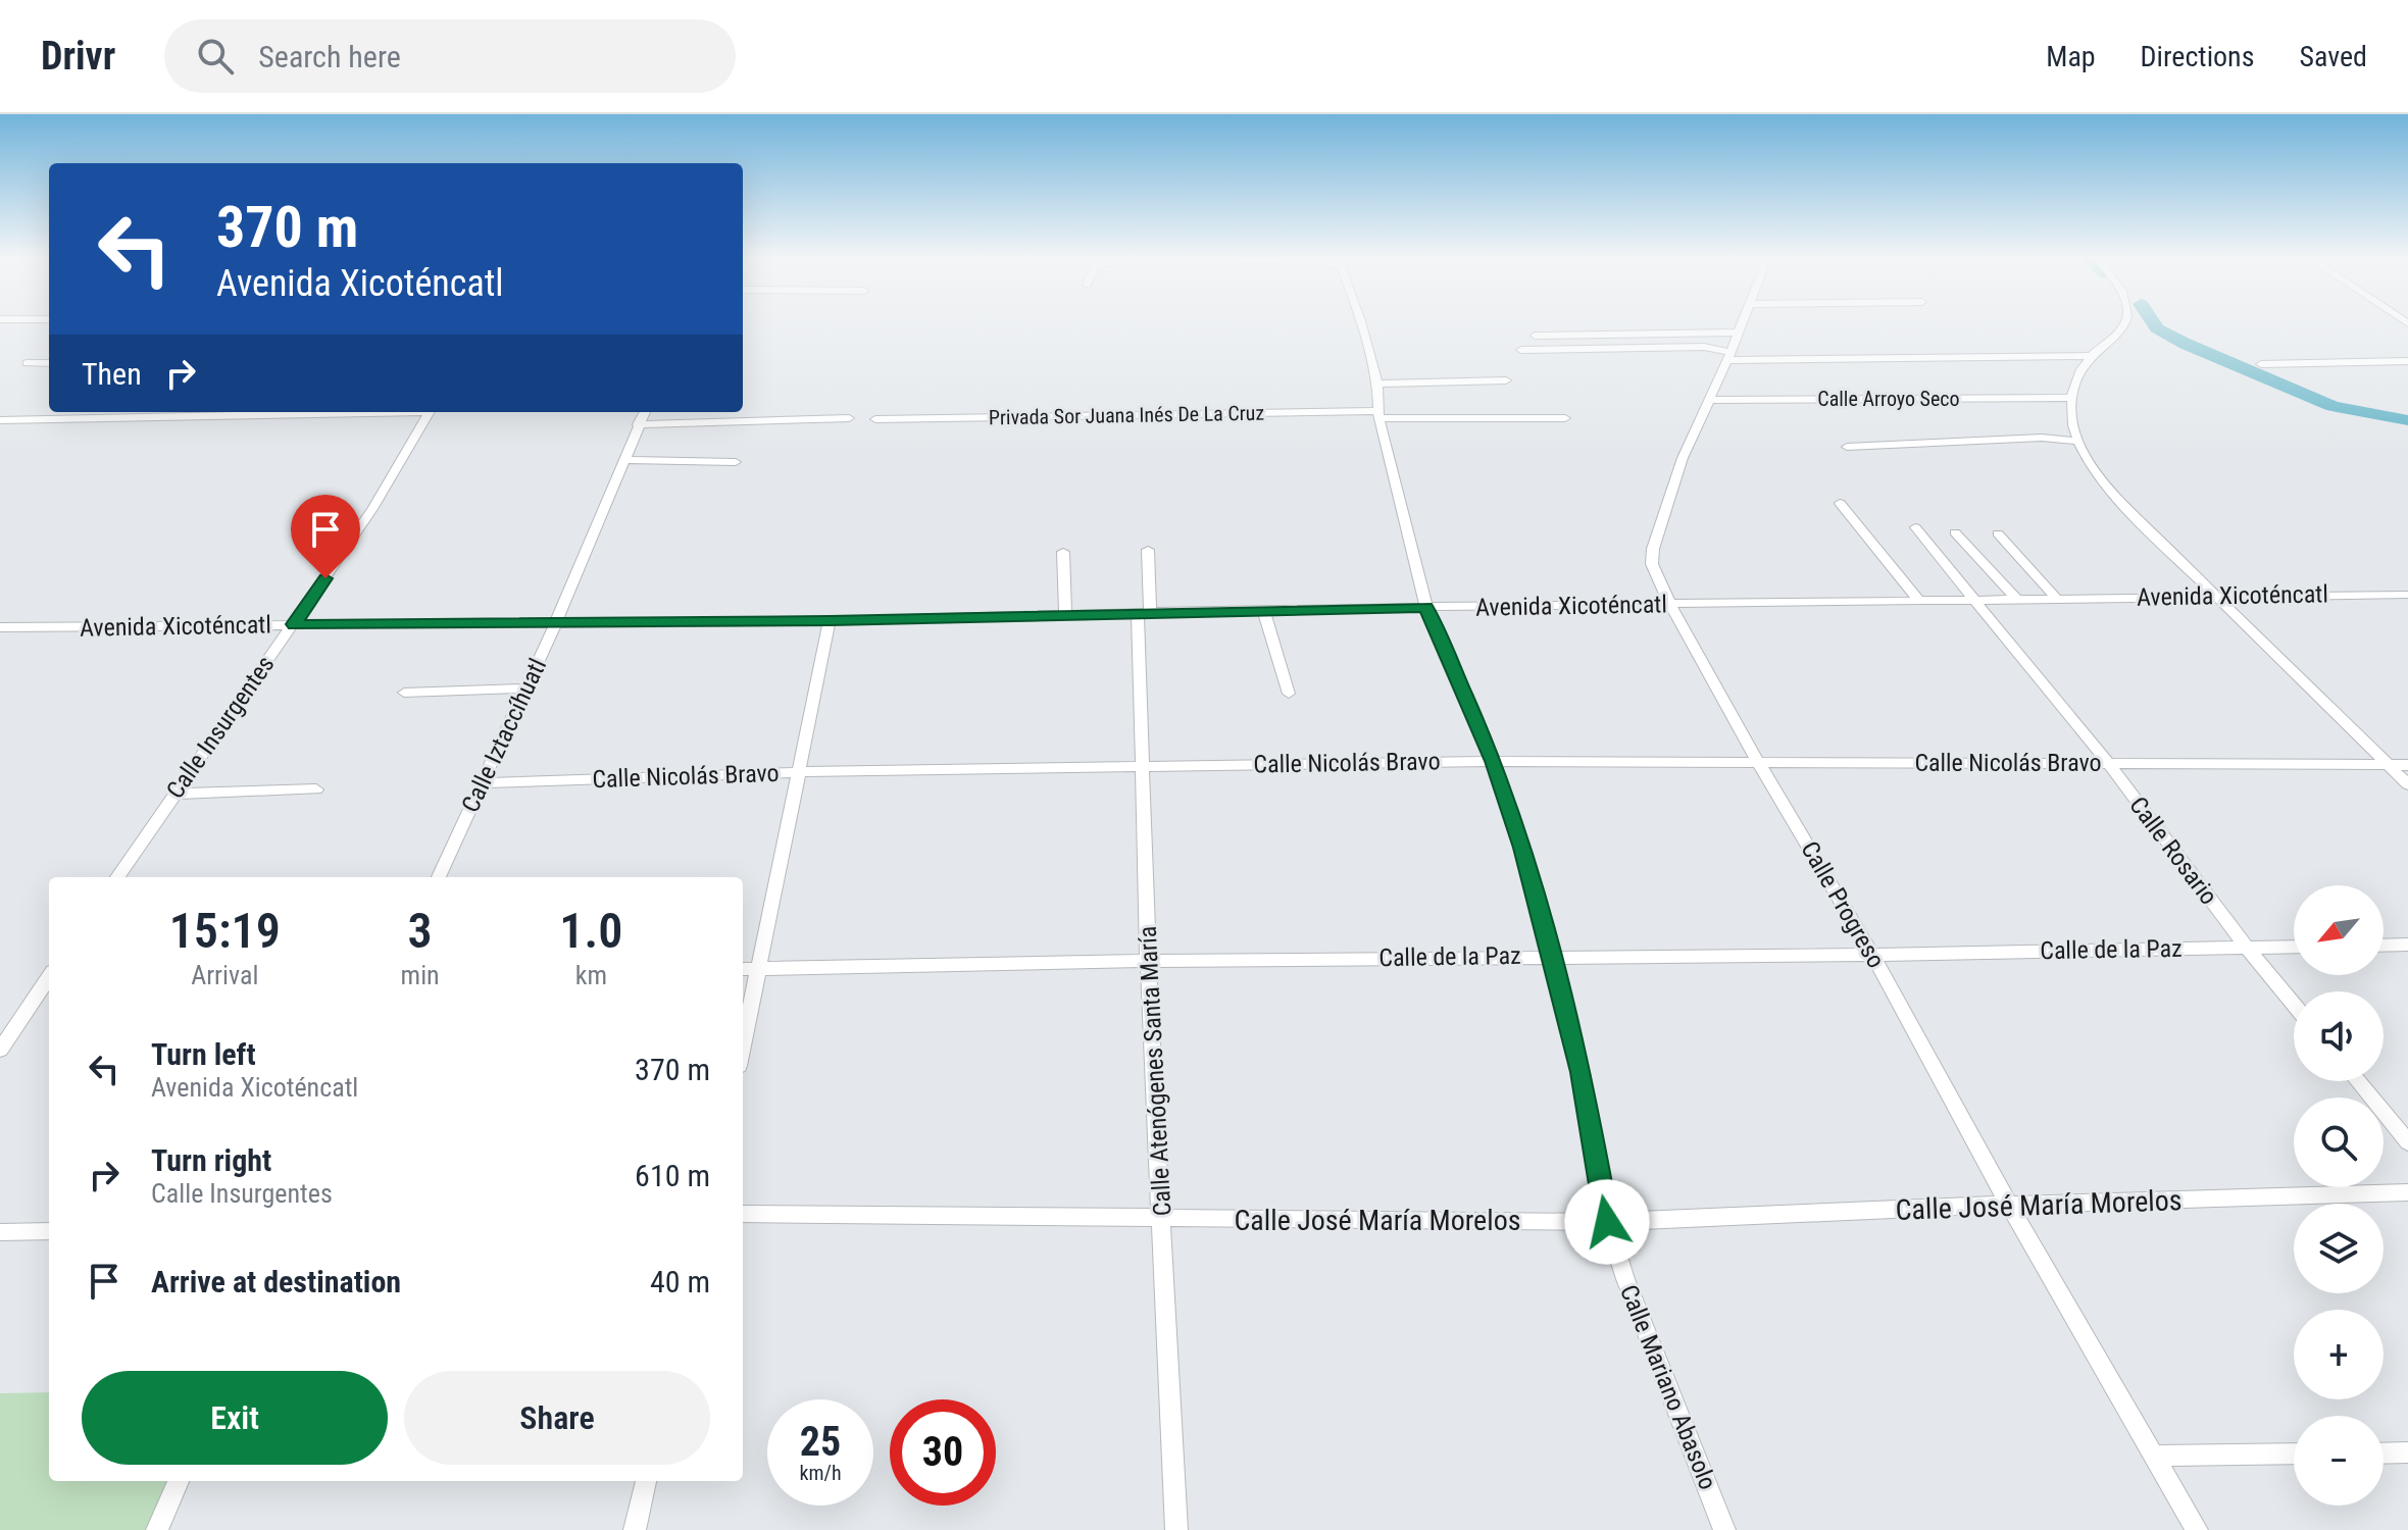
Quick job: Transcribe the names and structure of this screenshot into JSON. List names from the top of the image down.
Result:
{
  "streets": {
    "street": [
      "Calle Arroyo Seco",
      "Privada Sor Juana Inés De La Cruz",
      "Avenida Xicoténcatl",
      "Calle Insurgentes",
      "Calle Iztaccíhuatl",
      "Calle Nicolás Bravo",
      "Calle Rosario",
      "Calle Progreso",
      "Calle de la Paz",
      "Calle Atenógenes Santa María",
      "Calle José María Morelos",
      "Calle Mariano Abasolo"
    ]
  },
  "crossings": [
    ["Calle Arroyo Seco", "Calle Progreso"],
    ["Privada Sor Juana Inés De La Cruz", "Calle Mariano Abasolo"],
    ["Avenida Xicoténcatl", "Calle Insurgentes"],
    ["Avenida Xicoténcatl", "Calle Iztaccíhuatl"],
    ["Avenida Xicoténcatl", "Calle Rosario"],
    ["Avenida Xicoténcatl", "Calle Progreso"],
    ["Avenida Xicoténcatl", "Calle Atenógenes Santa María"],
    ["Avenida Xicoténcatl", "Calle Mariano Abasolo"],
    ["Calle Iztaccíhuatl", "Calle Nicolás Bravo"],
    ["Calle Nicolás Bravo", "Calle Rosario"],
    ["Calle Nicolás Bravo", "Calle Progreso"],
    ["Calle Nicolás Bravo", "Calle Atenógenes Santa María"],
    ["Calle Nicolás Bravo", "Calle Mariano Abasolo"],
    ["Calle Rosario", "Calle de la Paz"],
    ["Calle Progreso", "Calle de la Paz"],
    ["Calle Progreso", "Calle José María Morelos"],
    ["Calle de la Paz", "Calle Atenógenes Santa María"],
    ["Calle de la Paz", "Calle Mariano Abasolo"],
    ["Calle Atenógenes Santa María", "Calle José María Morelos"],
    ["Calle José María Morelos", "Calle Mariano Abasolo"]
  ],
  "north": "bottom left",
  "page": {
    "header": "Drivr",
    "search": "Search here",
    "nav": ["Map", "Directions", "Saved"],
    "turn": ["370 m", "Avenida Xicoténcatl"],
    "then": "Then",
    "eta": [
      "15:19",
      "Arrival",
      "3",
      "min",
      "1.0",
      "km"
    ],
    "map_buttons": ["+", "−"],
    "list": [
      {
        "name": "Turn left",
        "note": "Avenida Xicoténcatl",
        "value": "370 m"
      },
      {
        "name": "Turn right",
        "note": "Calle Insurgentes",
        "value": "610 m"
      },
      {
        "name": "Arrive at destination",
        "value": "40 m"
      }
    ],
    "buttons": ["Exit", "Share"],
    "speed": "25 km/h",
    "limit": "30"
  }
}
